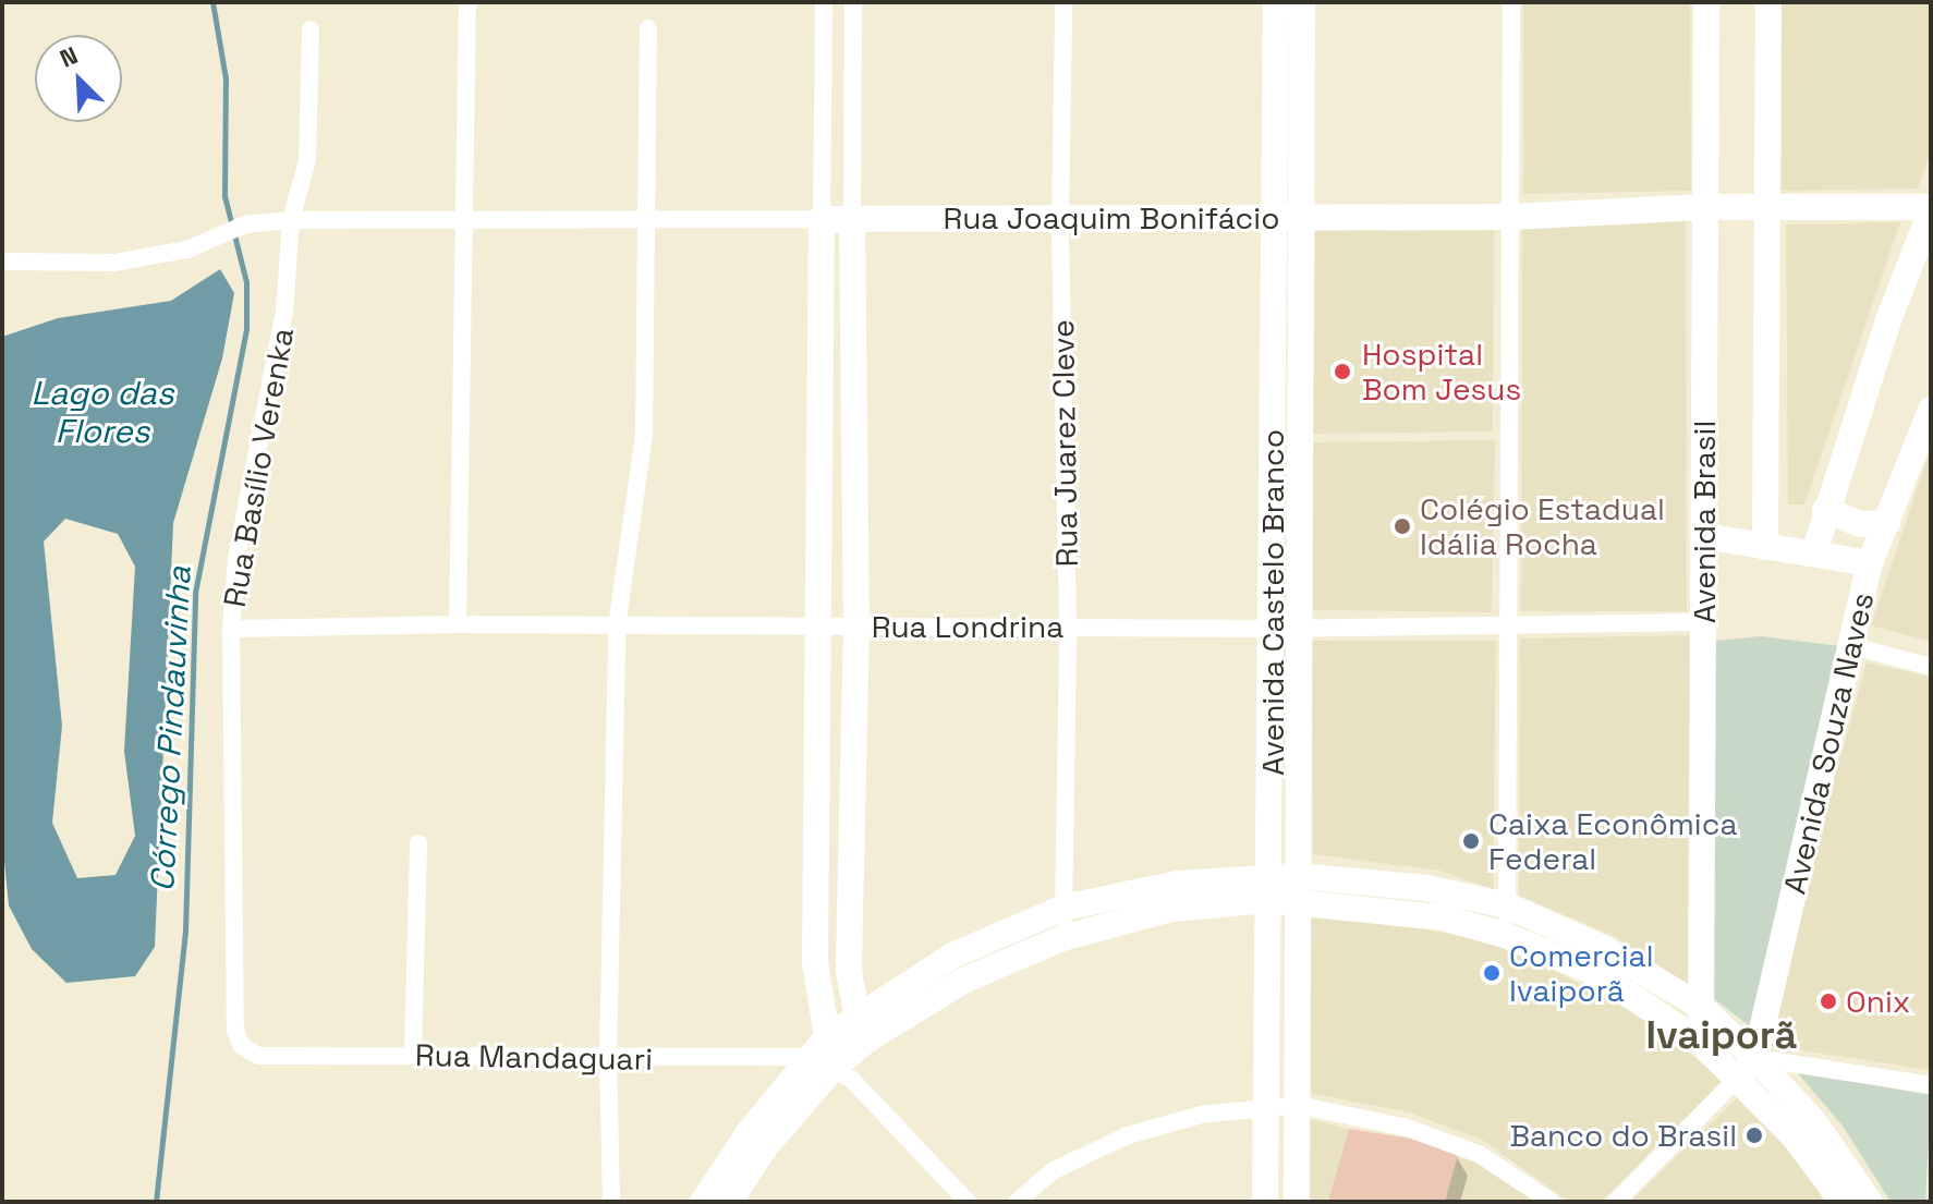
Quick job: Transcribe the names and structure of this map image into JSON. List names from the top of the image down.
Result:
{
  "streets": {
    "street": [
      "Rua Joaquim Bonifácio",
      "Rua Juarez Cleve",
      "Rua Basílio Verenka",
      "Avenida Brasil",
      "Avenida Castelo Branco",
      "Rua Londrina",
      "Avenida Souza Naves",
      "Rua Mandaguari"
    ]
  },
  "crossings": [
    ["Rua Joaquim Bonifácio", "Rua Juarez Cleve"],
    ["Rua Joaquim Bonifácio", "Rua Basílio Verenka"],
    ["Rua Joaquim Bonifácio", "Avenida Brasil"],
    ["Rua Joaquim Bonifácio", "Avenida Castelo Branco"],
    ["Rua Juarez Cleve", "Rua Londrina"],
    ["Rua Basílio Verenka", "Rua Londrina"],
    ["Rua Basílio Verenka", "Rua Mandaguari"],
    ["Avenida Brasil", "Rua Londrina"],
    ["Avenida Castelo Branco", "Rua Londrina"]
  ],
  "districts": ["Ivaiporã"],
  "water": ["Lago das Flores", "Córrego Pindauvinha"],
  "places": [
    "Hospital Bom Jesus",
    "Colégio Estadual Idália Rocha",
    "Caixa Econômica Federal",
    "Comercial Ivaiporã",
    "Onix",
    "Banco do Brasil"
  ],
  "north": "top left"
}
